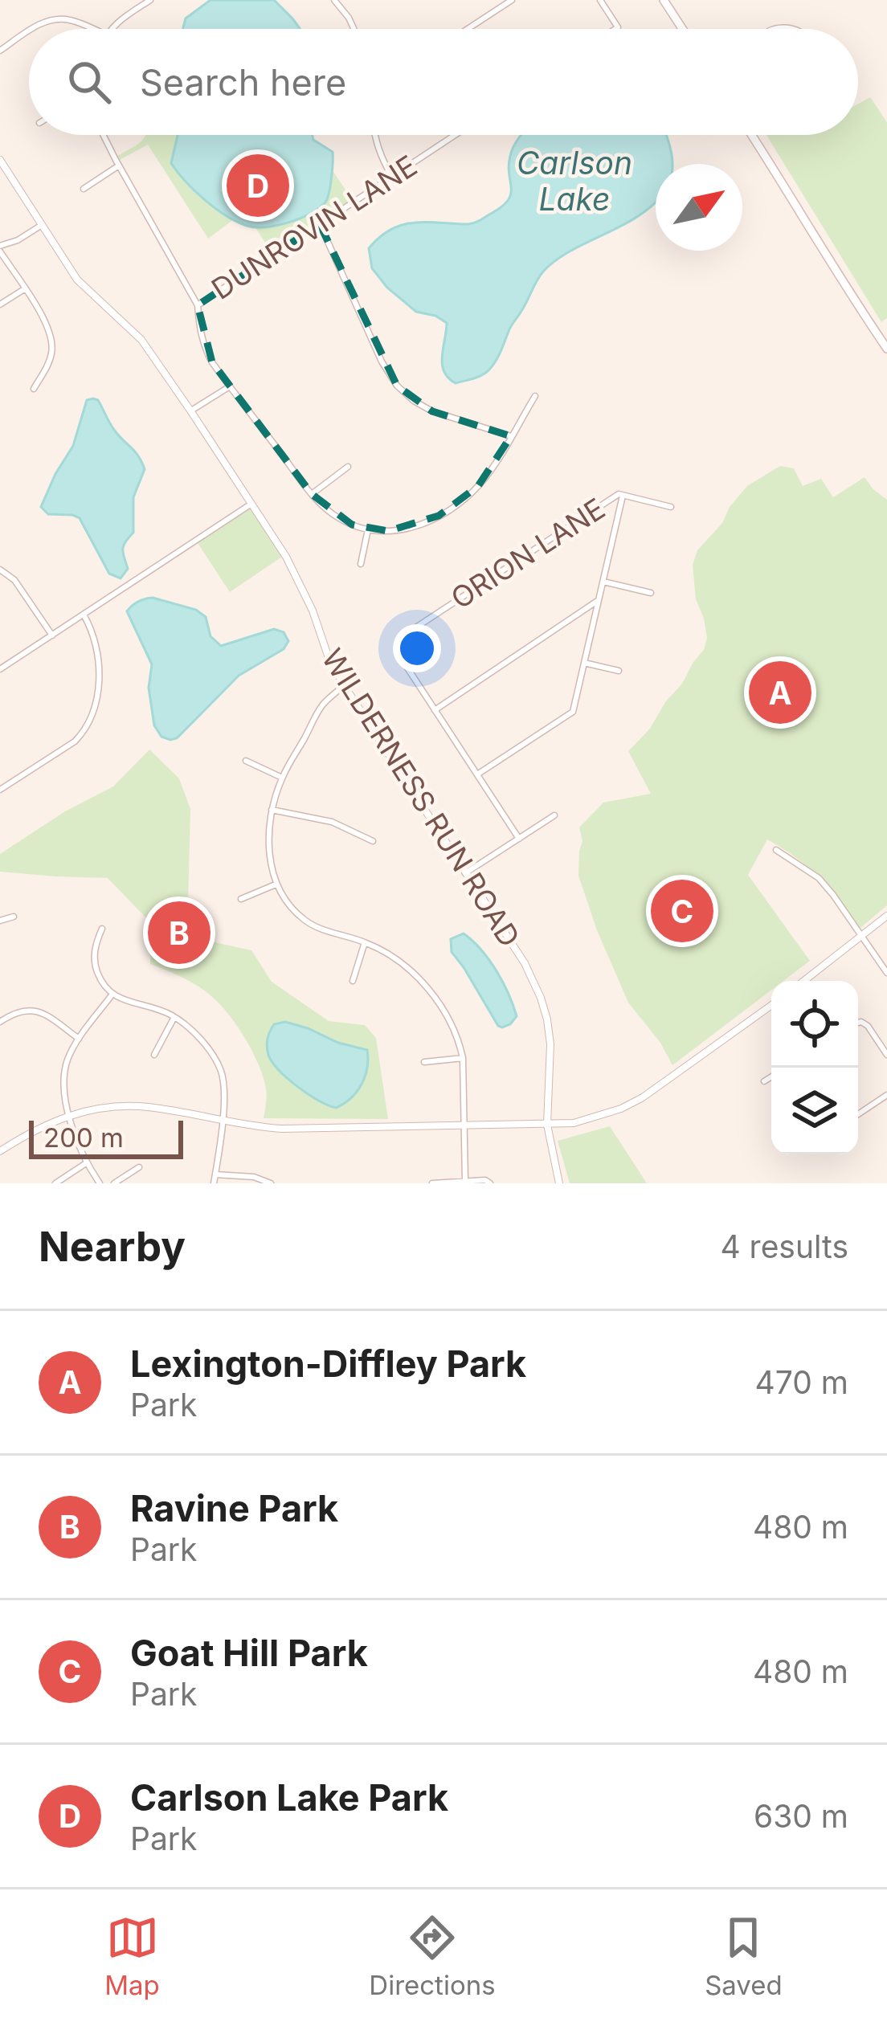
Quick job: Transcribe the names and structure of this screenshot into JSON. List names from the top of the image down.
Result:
{
  "streets": {
    "street": ["DUNROVIN LANE", "ORION LANE", "WILDERNESS RUN ROAD"]
  },
  "water": ["Carlson Lake"],
  "scale_bar": "200 m",
  "north": "top right",
  "page": {
    "search": "Search here",
    "pins": [
      "D",
      "A",
      "C",
      "B"
    ],
    "scale": "200 m",
    "heading": ["Nearby", "4 results"],
    "list": [
      {
        "mark": "A",
        "name": "Lexington-Diffley Park",
        "note": "Park",
        "value": "470 m"
      },
      {
        "mark": "B",
        "name": "Ravine Park",
        "note": "Park",
        "value": "480 m"
      },
      {
        "mark": "C",
        "name": "Goat Hill Park",
        "note": "Park",
        "value": "480 m"
      },
      {
        "mark": "D",
        "name": "Carlson Lake Park",
        "note": "Park",
        "value": "630 m"
      }
    ],
    "nav": ["Map", "Directions", "Saved"]
  }
}
